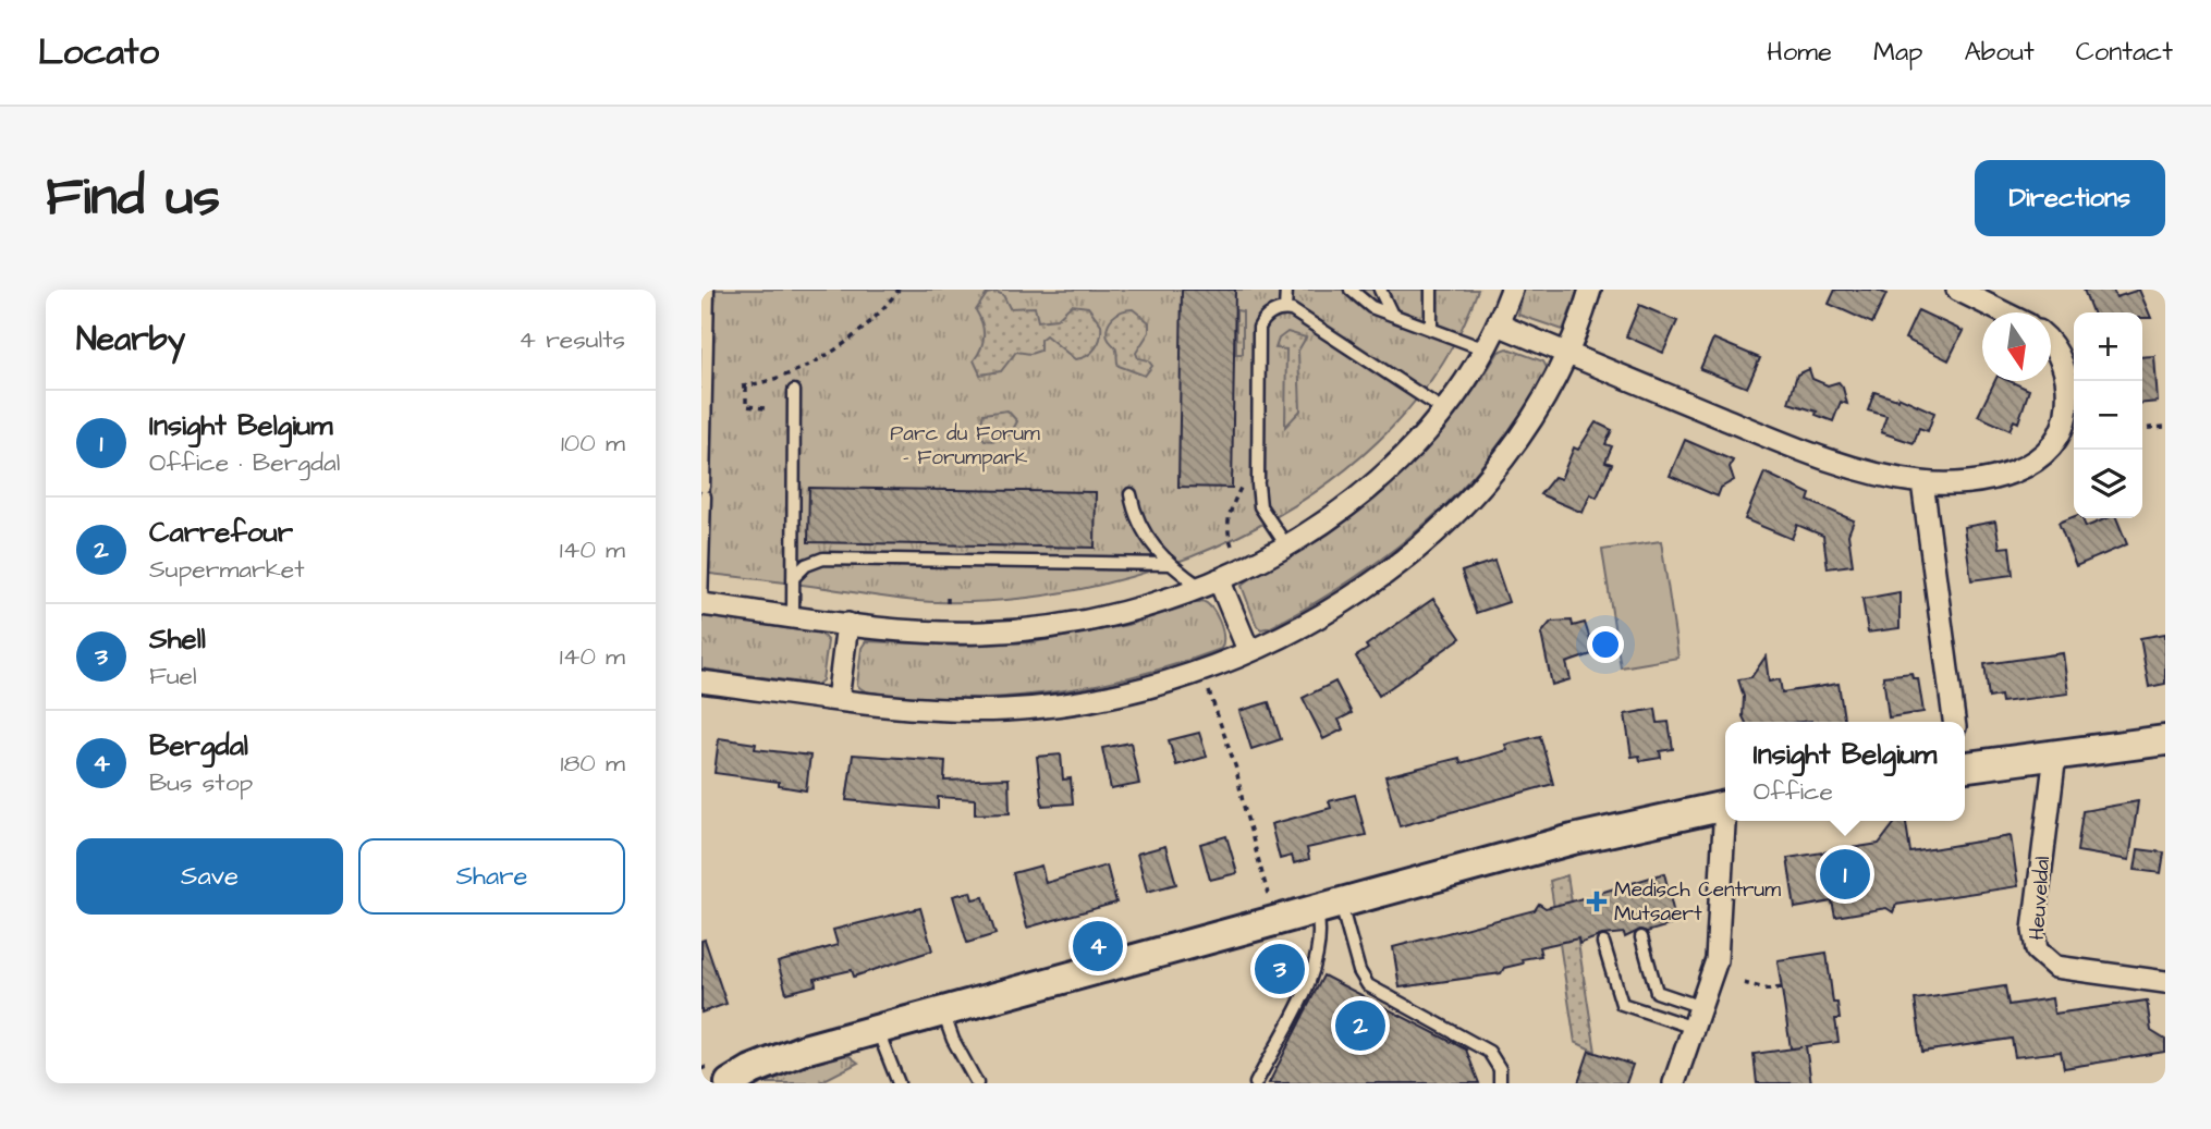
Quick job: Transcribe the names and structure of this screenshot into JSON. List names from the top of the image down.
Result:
{
  "streets": {
    "street": ["Heuveldal"]
  },
  "parks": ["Parc du Forum - Forumpark"],
  "places": {
    "health": ["Medisch Centrum Mutsaert"]
  },
  "north": "bottom",
  "page": {
    "header": "Locato",
    "nav": [
      "Home",
      "Map",
      "About",
      "Contact"
    ],
    "buttons": [
      "Directions",
      ["Save", "Share"]
    ],
    "title": "Find us",
    "heading": ["Nearby", "4 results"],
    "map_buttons": ["+", "−"],
    "list": [
      {
        "mark": "1",
        "name": "Insight Belgium",
        "note": "Office · Bergdal",
        "value": "100 m"
      },
      {
        "mark": "2",
        "name": "Carrefour",
        "note": "Supermarket",
        "value": "140 m"
      },
      {
        "mark": "3",
        "name": "Shell",
        "note": "Fuel",
        "value": "140 m"
      },
      {
        "mark": "4",
        "name": "Bergdal",
        "note": "Bus stop",
        "value": "180 m"
      }
    ],
    "popup": ["Insight Belgium", "Office"],
    "pins": [
      "1",
      "4",
      "3",
      "2"
    ]
  }
}
